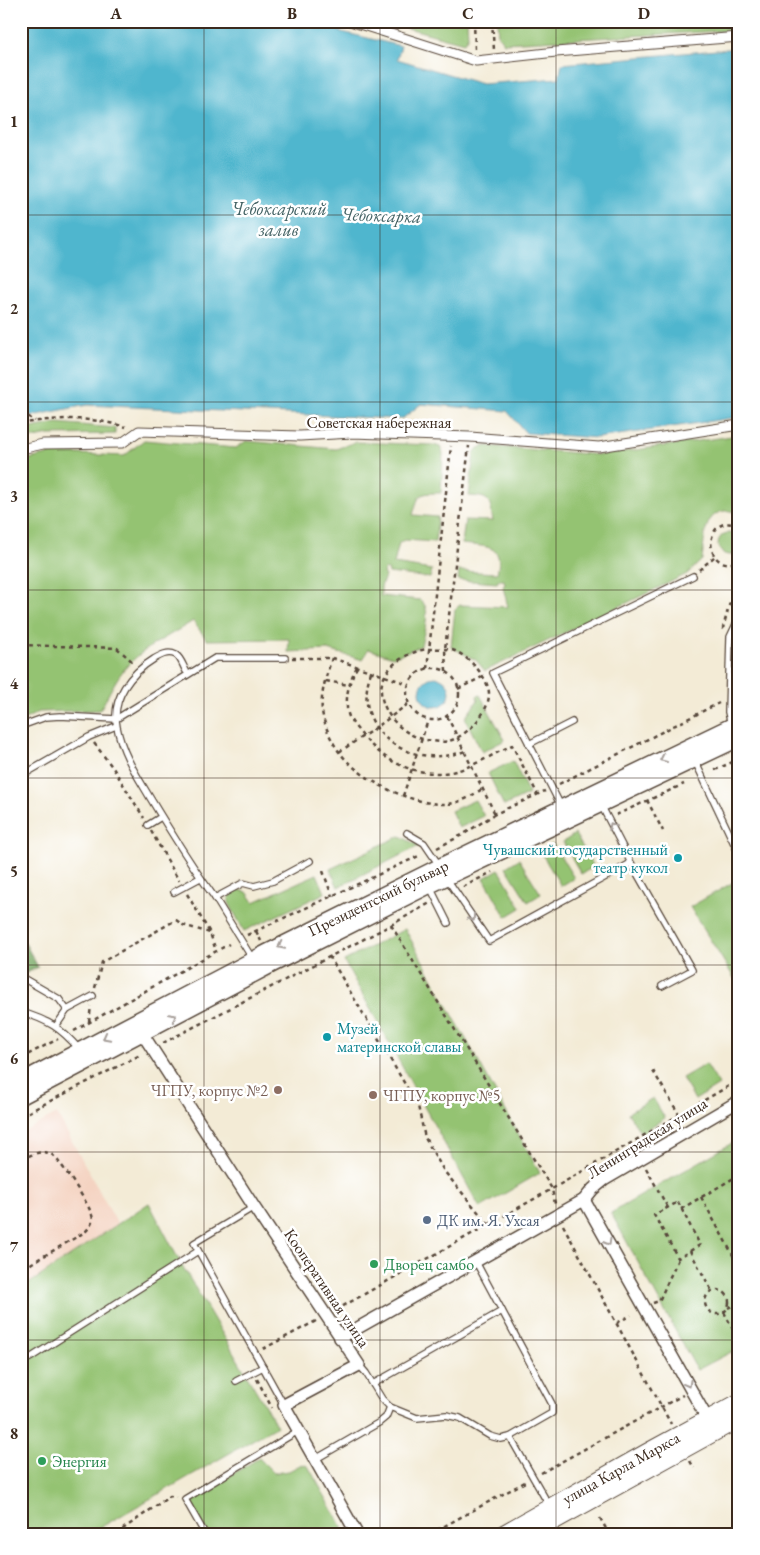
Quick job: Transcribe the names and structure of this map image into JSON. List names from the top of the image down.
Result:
{
  "streets": {
    "main road": ["Президентский бульвар", "улица Карла Маркса"],
    "street": ["Советская набережная", "Ленинградская улица", "Кооперативная улица"]
  },
  "crossings": [
    ["Президентский бульвар", "Кооперативная улица"],
    ["Ленинградская улица", "Кооперативная улица"]
  ],
  "water": ["Чебоксарский залив", "Чебоксарка"],
  "places": [
    "Чувашский государственный театр кукол",
    "Музей материнской славы",
    "ЧГПУ, корпус №2",
    "ЧГПУ, корпус №5",
    "ДК им. Я. Ухсая",
    "Дворец самбо",
    "Энергия"
  ],
  "grid": {
    "columns": [
      "A",
      "B",
      "C",
      "D"
    ],
    "rows": [
      "1",
      "2",
      "3",
      "4",
      "5",
      "6",
      "7",
      "8"
    ]
  }
}
